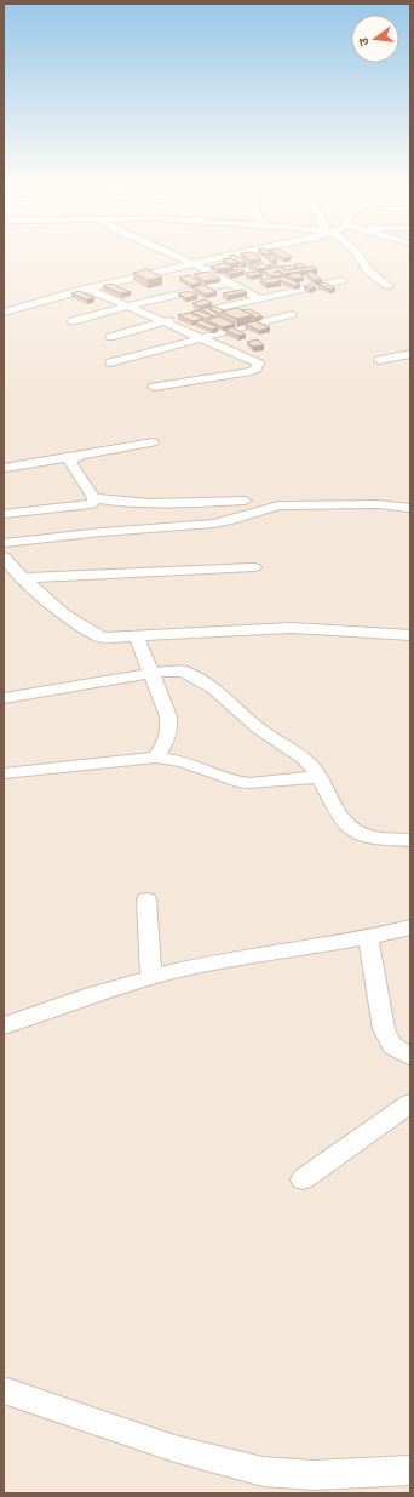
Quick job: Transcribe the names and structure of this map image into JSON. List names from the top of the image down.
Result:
{
  "north": "left"
}
